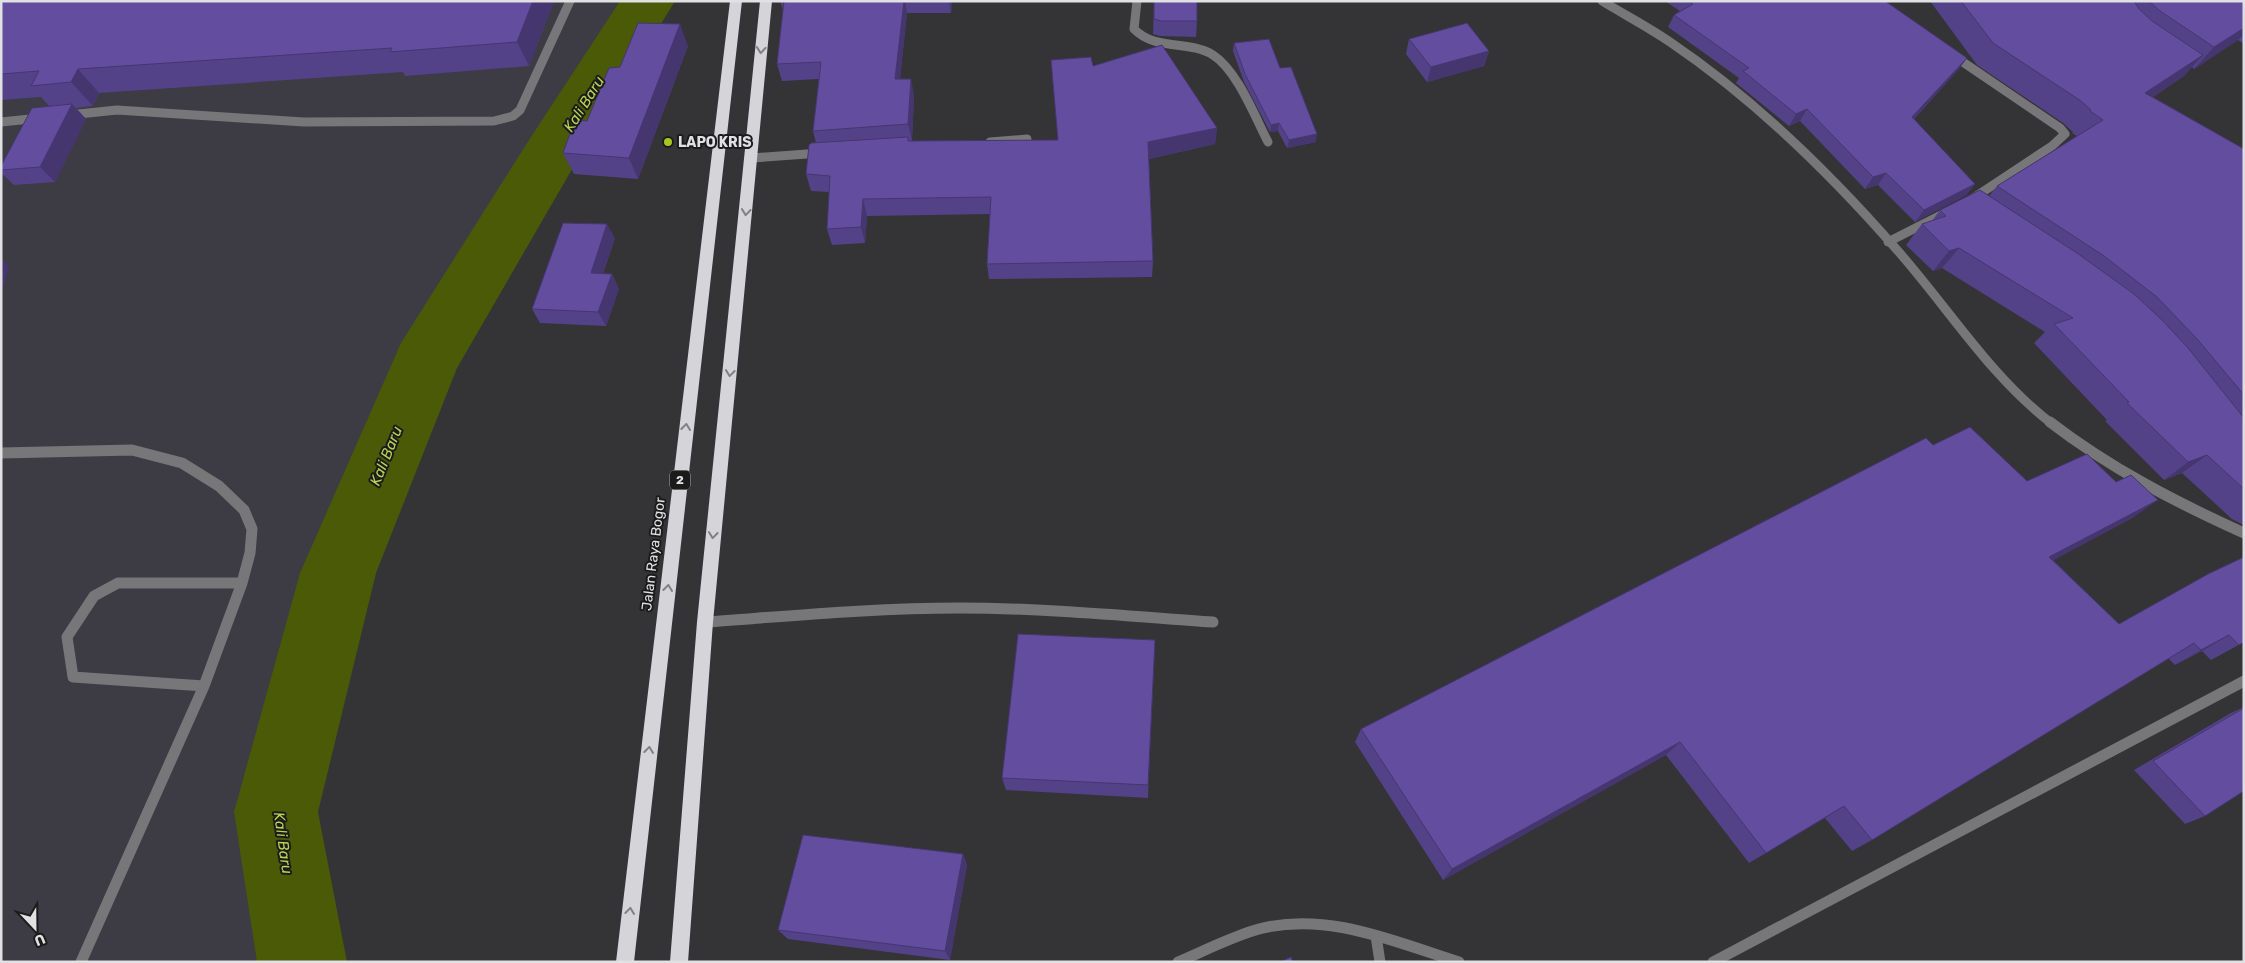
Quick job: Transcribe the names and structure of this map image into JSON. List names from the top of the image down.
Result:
{
  "streets": {
    "highway": ["2", "Jalan Raya Bogor"]
  },
  "water": ["Kali Baru"],
  "places": ["LAPO KRIS"],
  "north": "bottom"
}
